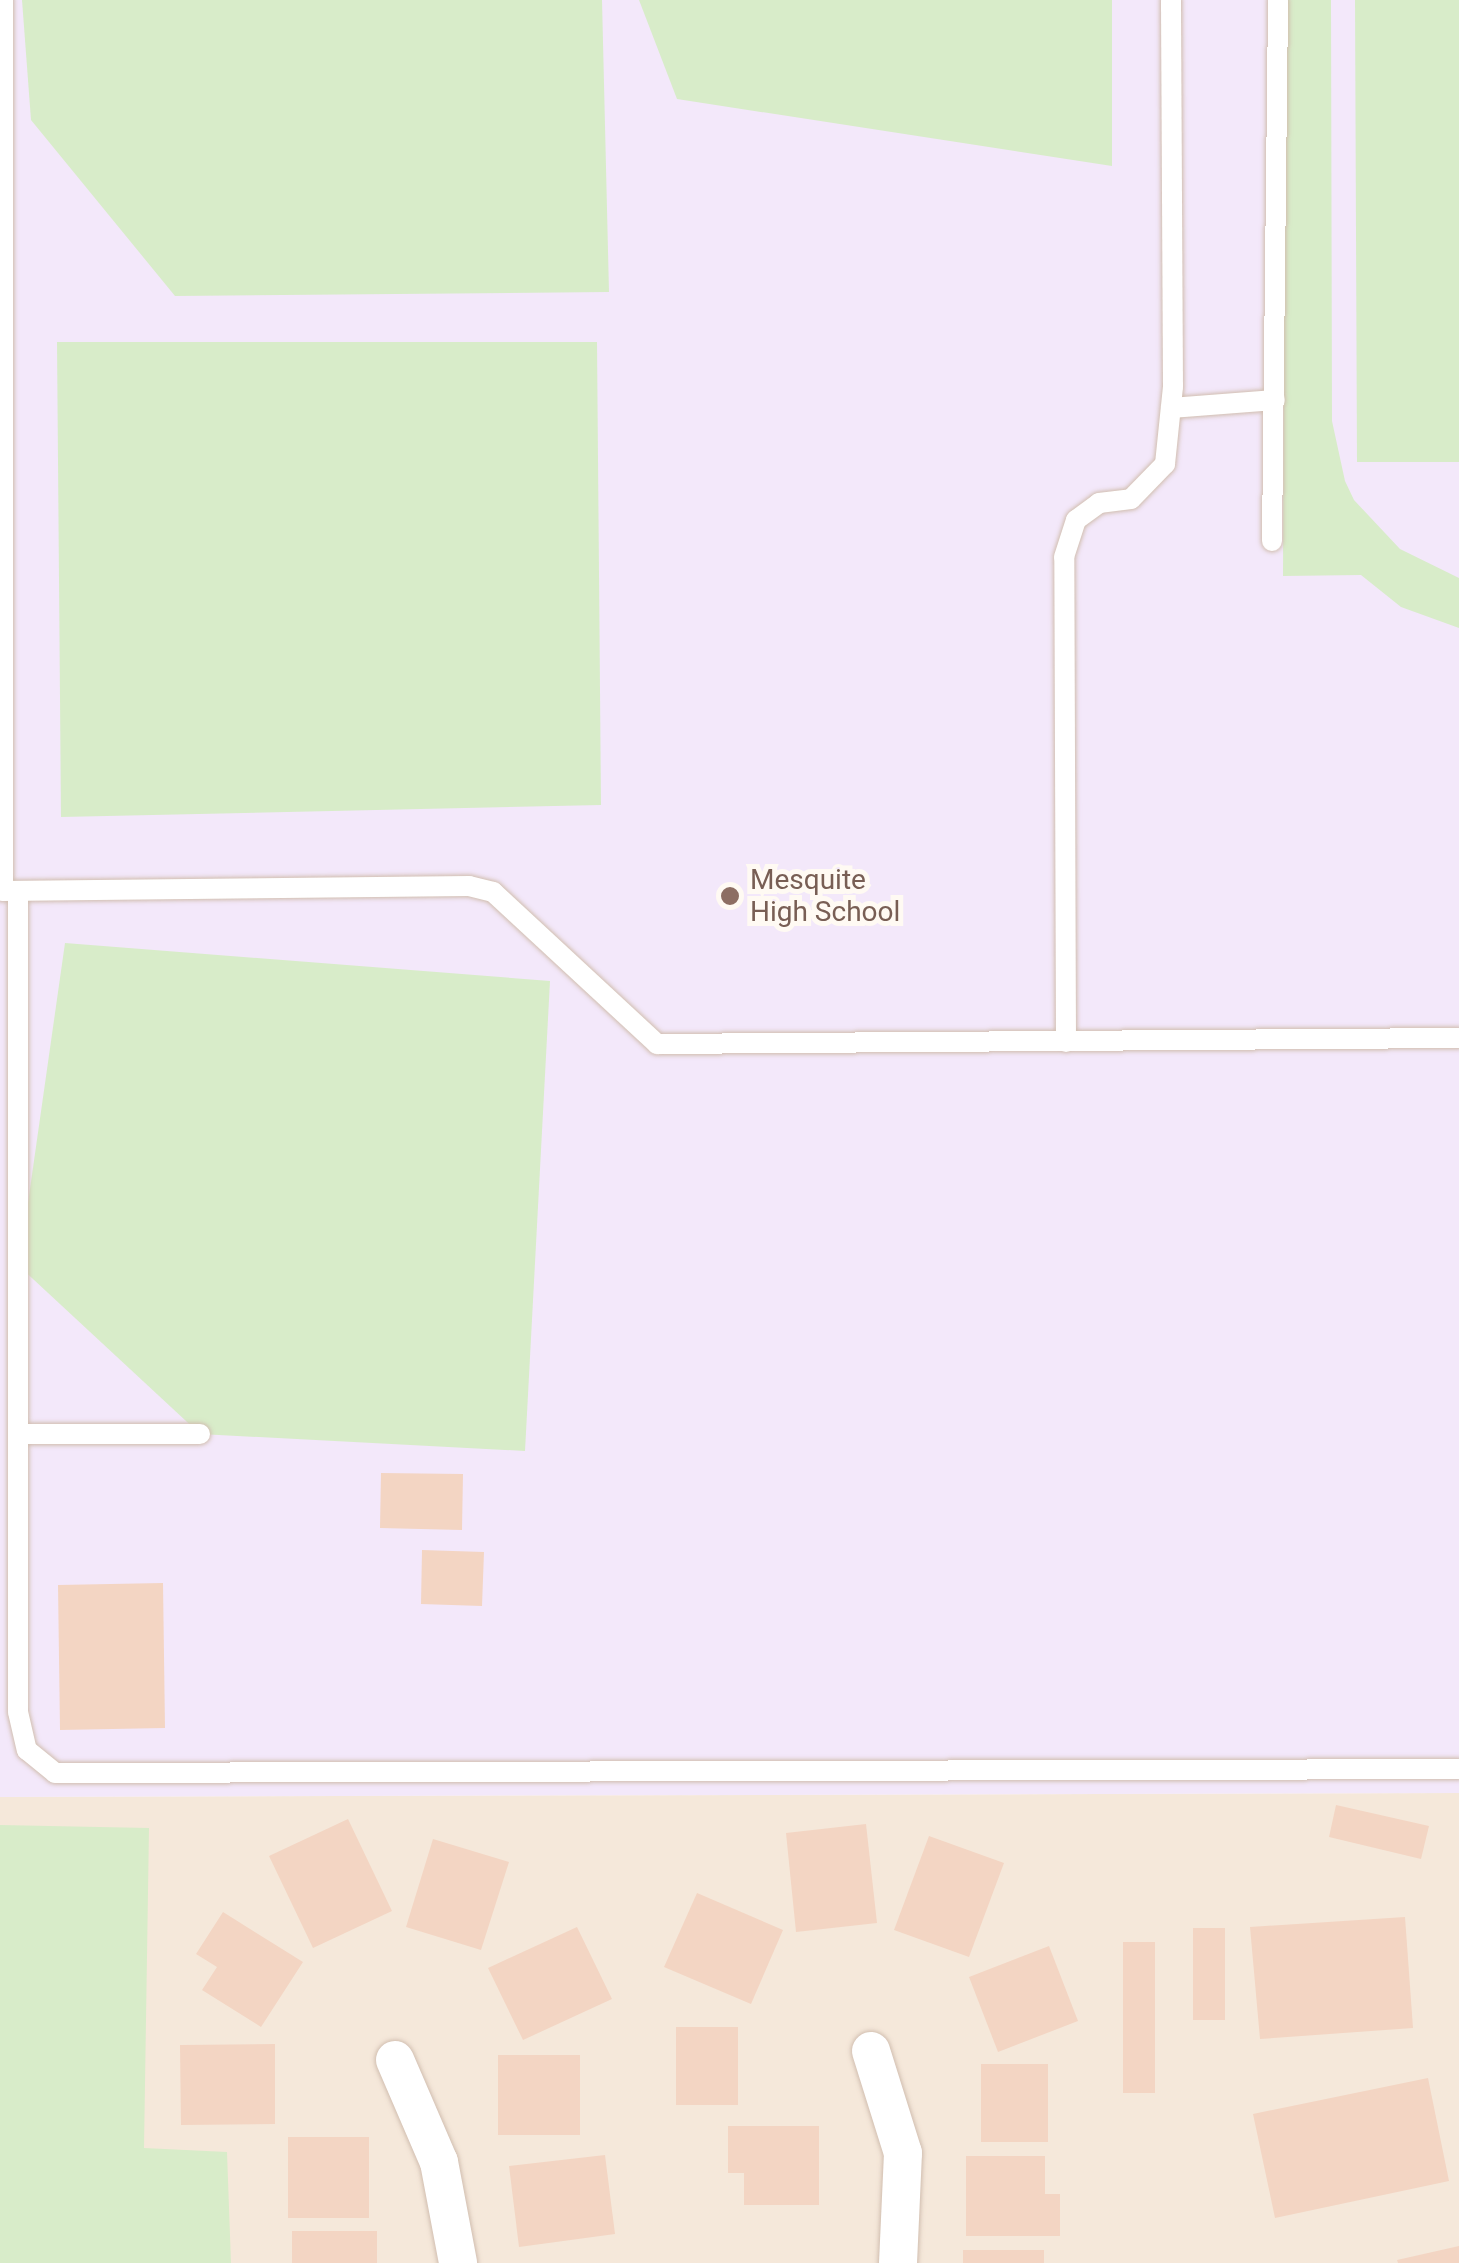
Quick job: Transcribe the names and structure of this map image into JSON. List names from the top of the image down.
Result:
{
  "places": ["Mesquite High School"]
}
